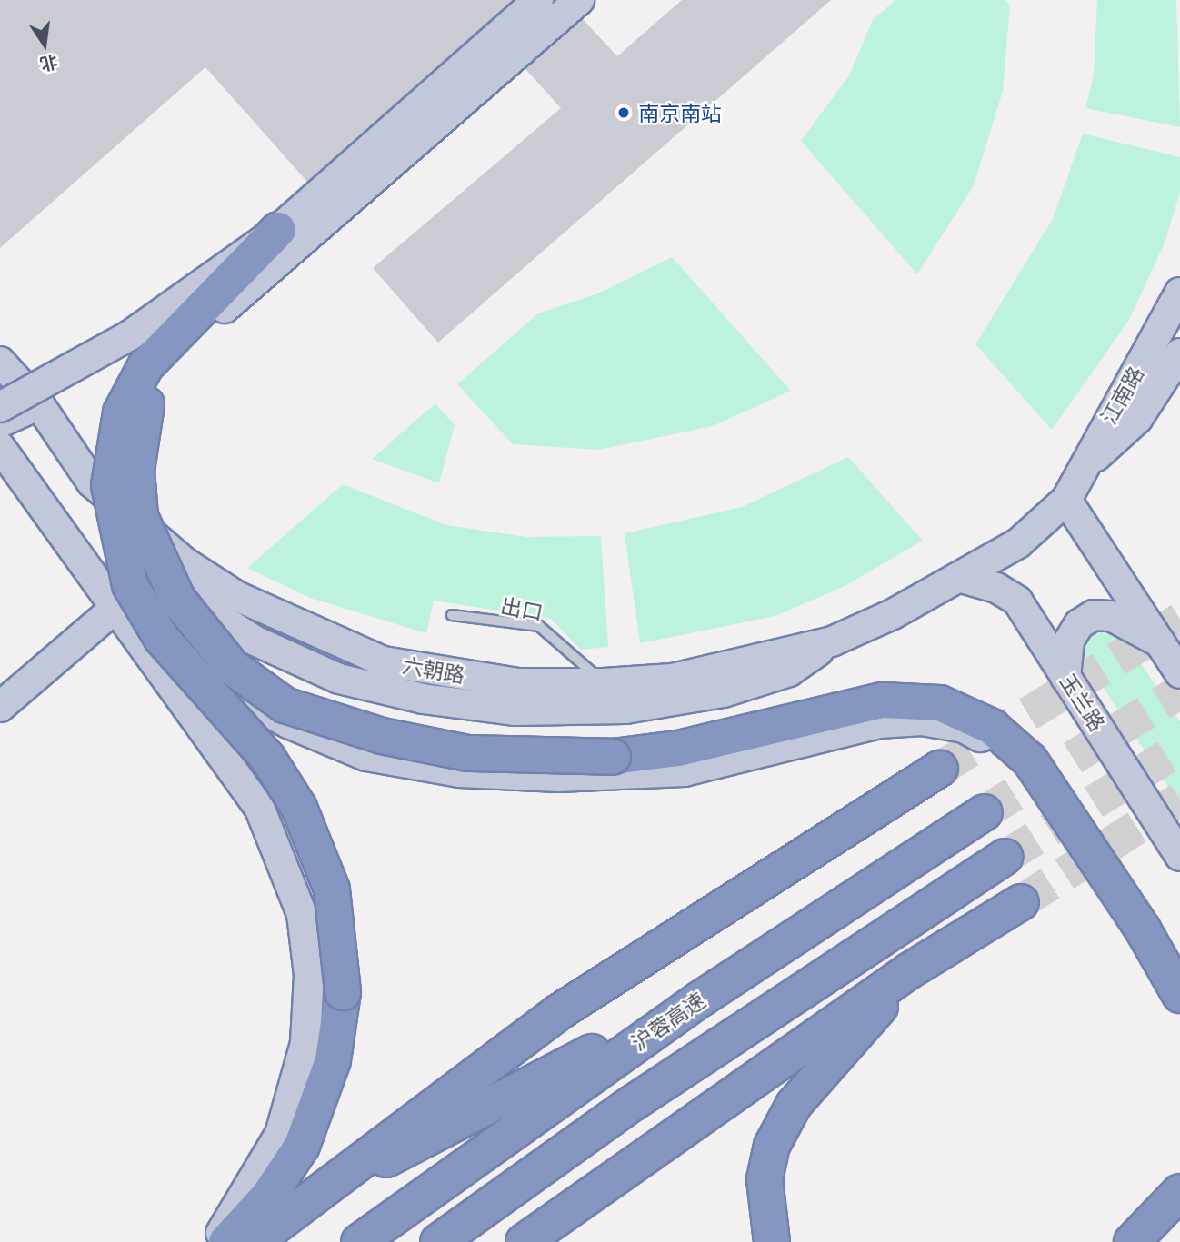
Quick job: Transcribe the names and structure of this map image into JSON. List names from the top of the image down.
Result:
{
  "streets": {
    "highway": ["沪蓉高速"],
    "street": ["江南路", "六朝路", "玉兰路"],
    "lane": ["出口"]
  },
  "crossings": [
    ["江南路", "六朝路"],
    ["江南路", "玉兰路"],
    ["出口", "六朝路"],
    ["六朝路", "玉兰路"]
  ],
  "places": ["南京南站"],
  "north": "bottom"
}
